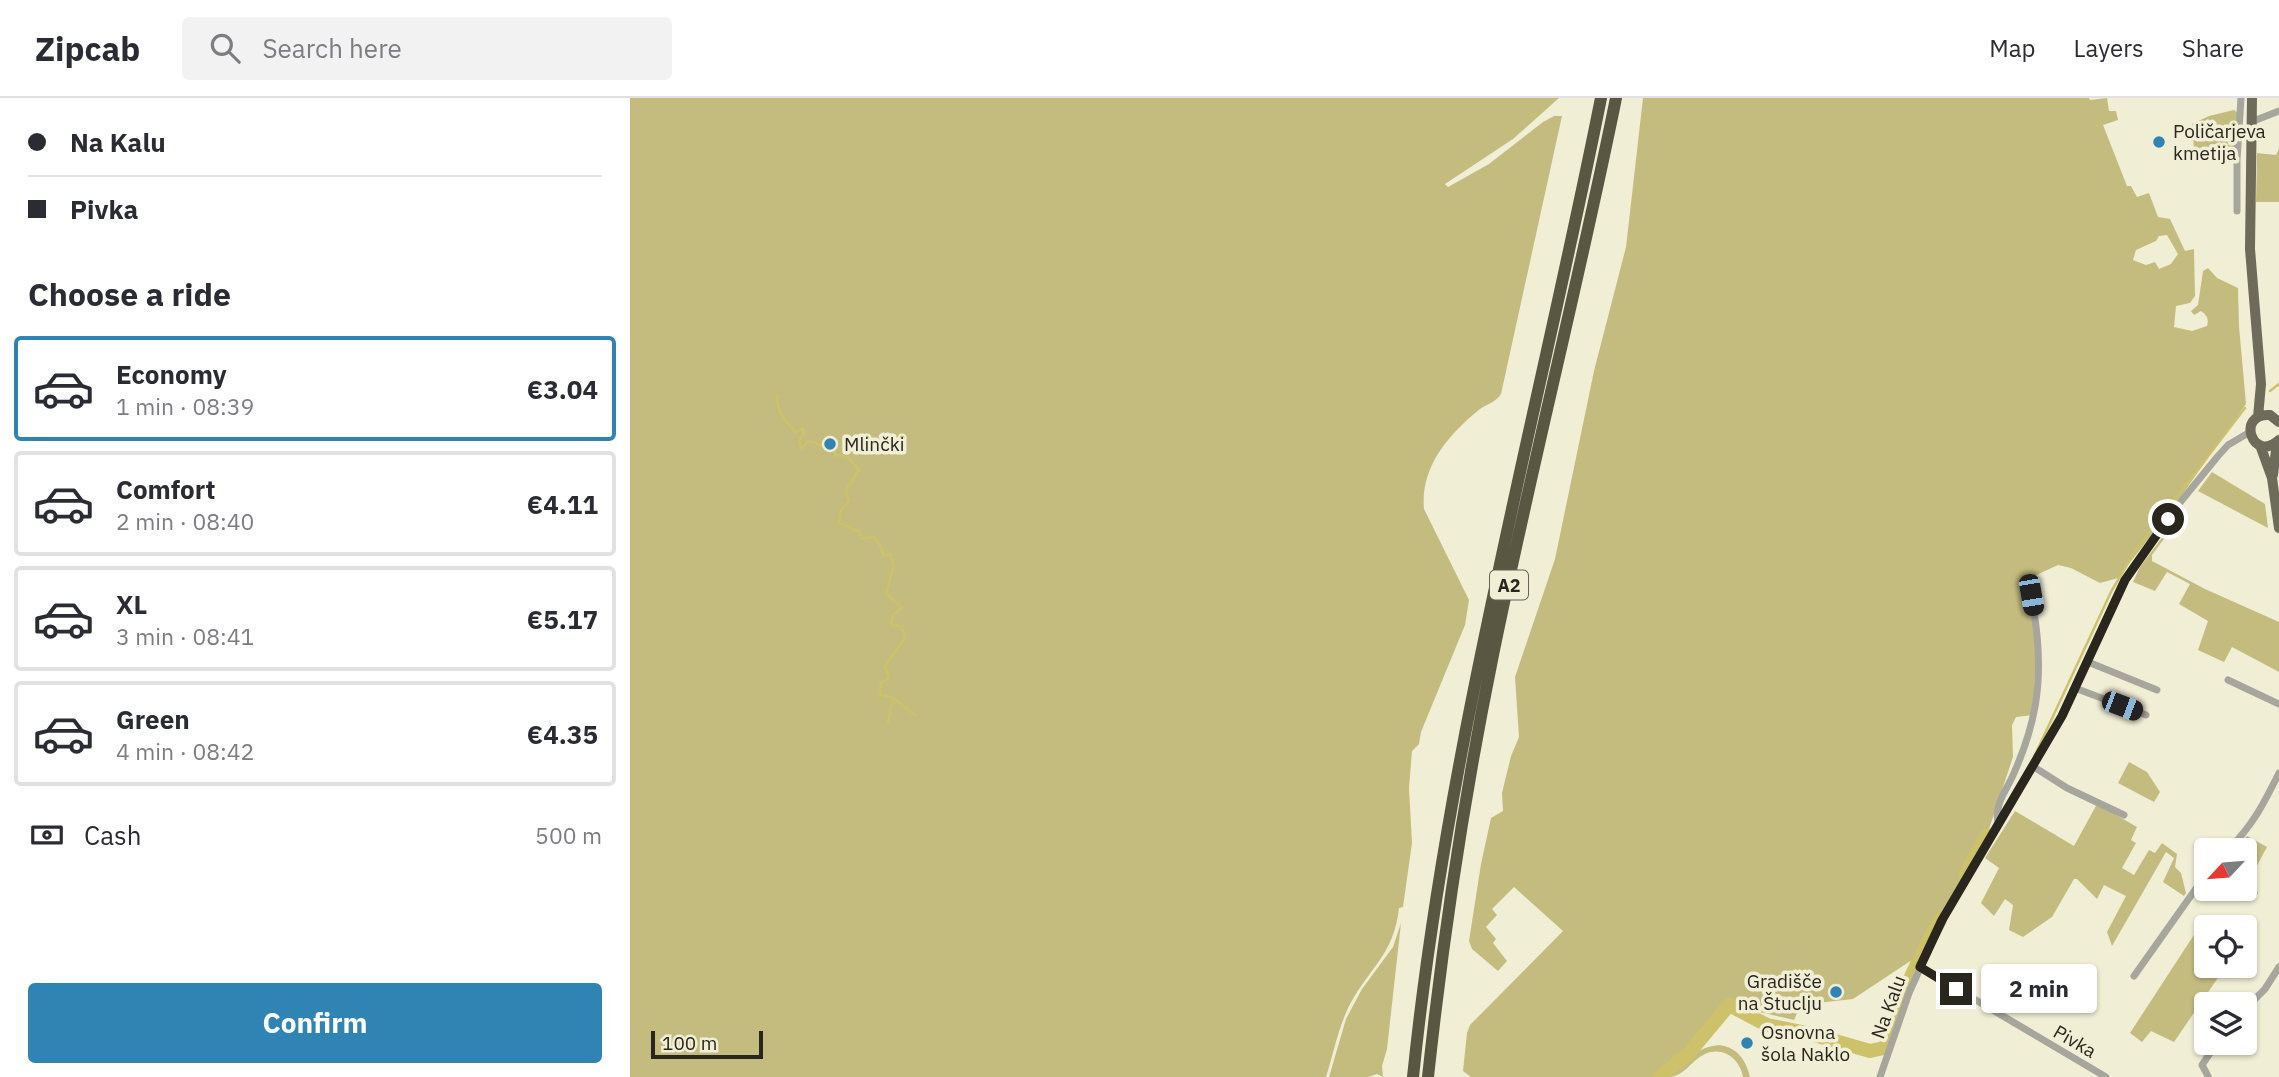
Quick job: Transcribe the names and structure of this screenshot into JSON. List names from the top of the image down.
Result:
{
  "streets": {
    "highway": ["A2"],
    "street": ["Na Kalu", "Pivka"]
  },
  "crossings": [
    ["Na Kalu", "Pivka"]
  ],
  "places": [
    "Poličarjeva kmetija",
    "Mlinčki",
    "Gradišče na Štuclju",
    "Osnovna šola Naklo"
  ],
  "scale_bar": "100 m",
  "north": "bottom left",
  "page": {
    "header": "Zipcab",
    "search": "Search here",
    "nav": ["Map", "Layers", "Share"],
    "banner": ["Na Kalu", "Pivka"],
    "heading": "Choose a ride",
    "list": [
      {
        "name": "Economy",
        "note": "1 min · 08:39",
        "value": "€3.04"
      },
      {
        "name": "Comfort",
        "note": "2 min · 08:40",
        "value": "€4.11"
      },
      {
        "name": "XL",
        "note": "3 min · 08:41",
        "value": "€5.17"
      },
      {
        "name": "Green",
        "note": "4 min · 08:42",
        "value": "€4.35"
      }
    ],
    "pay": ["Cash", "500 m"],
    "bubble": "2 min",
    "buttons": "Confirm",
    "scale": "100 m"
  }
}
